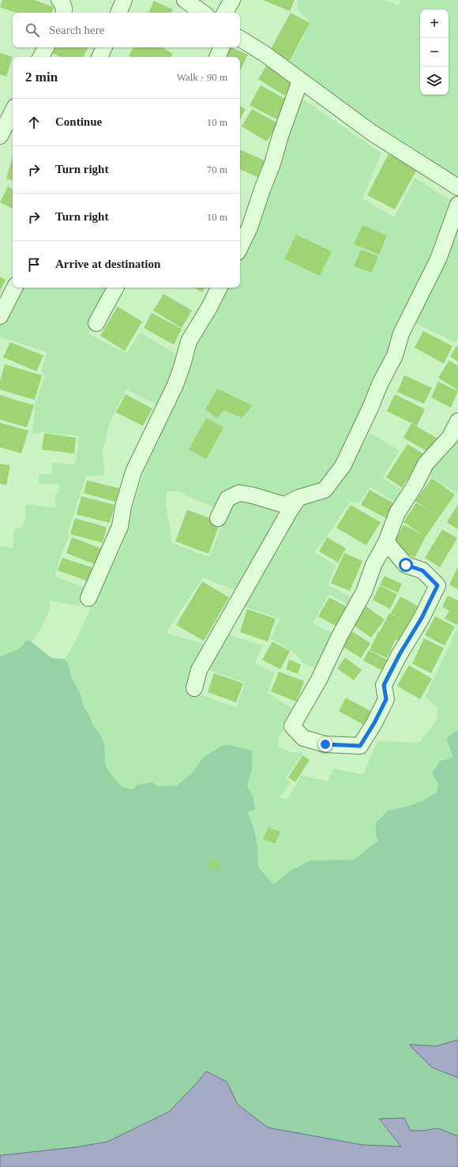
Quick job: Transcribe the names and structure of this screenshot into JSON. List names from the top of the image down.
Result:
{
  "page": {
    "map_buttons": ["+", "−"],
    "search": "Search here",
    "heading": ["2 min", "Walk · 90 m"],
    "list": [
      ["Continue", "10 m"],
      ["Turn right", "70 m"],
      ["Turn right", "10 m"],
      "Arrive at destination"
    ]
  }
}
